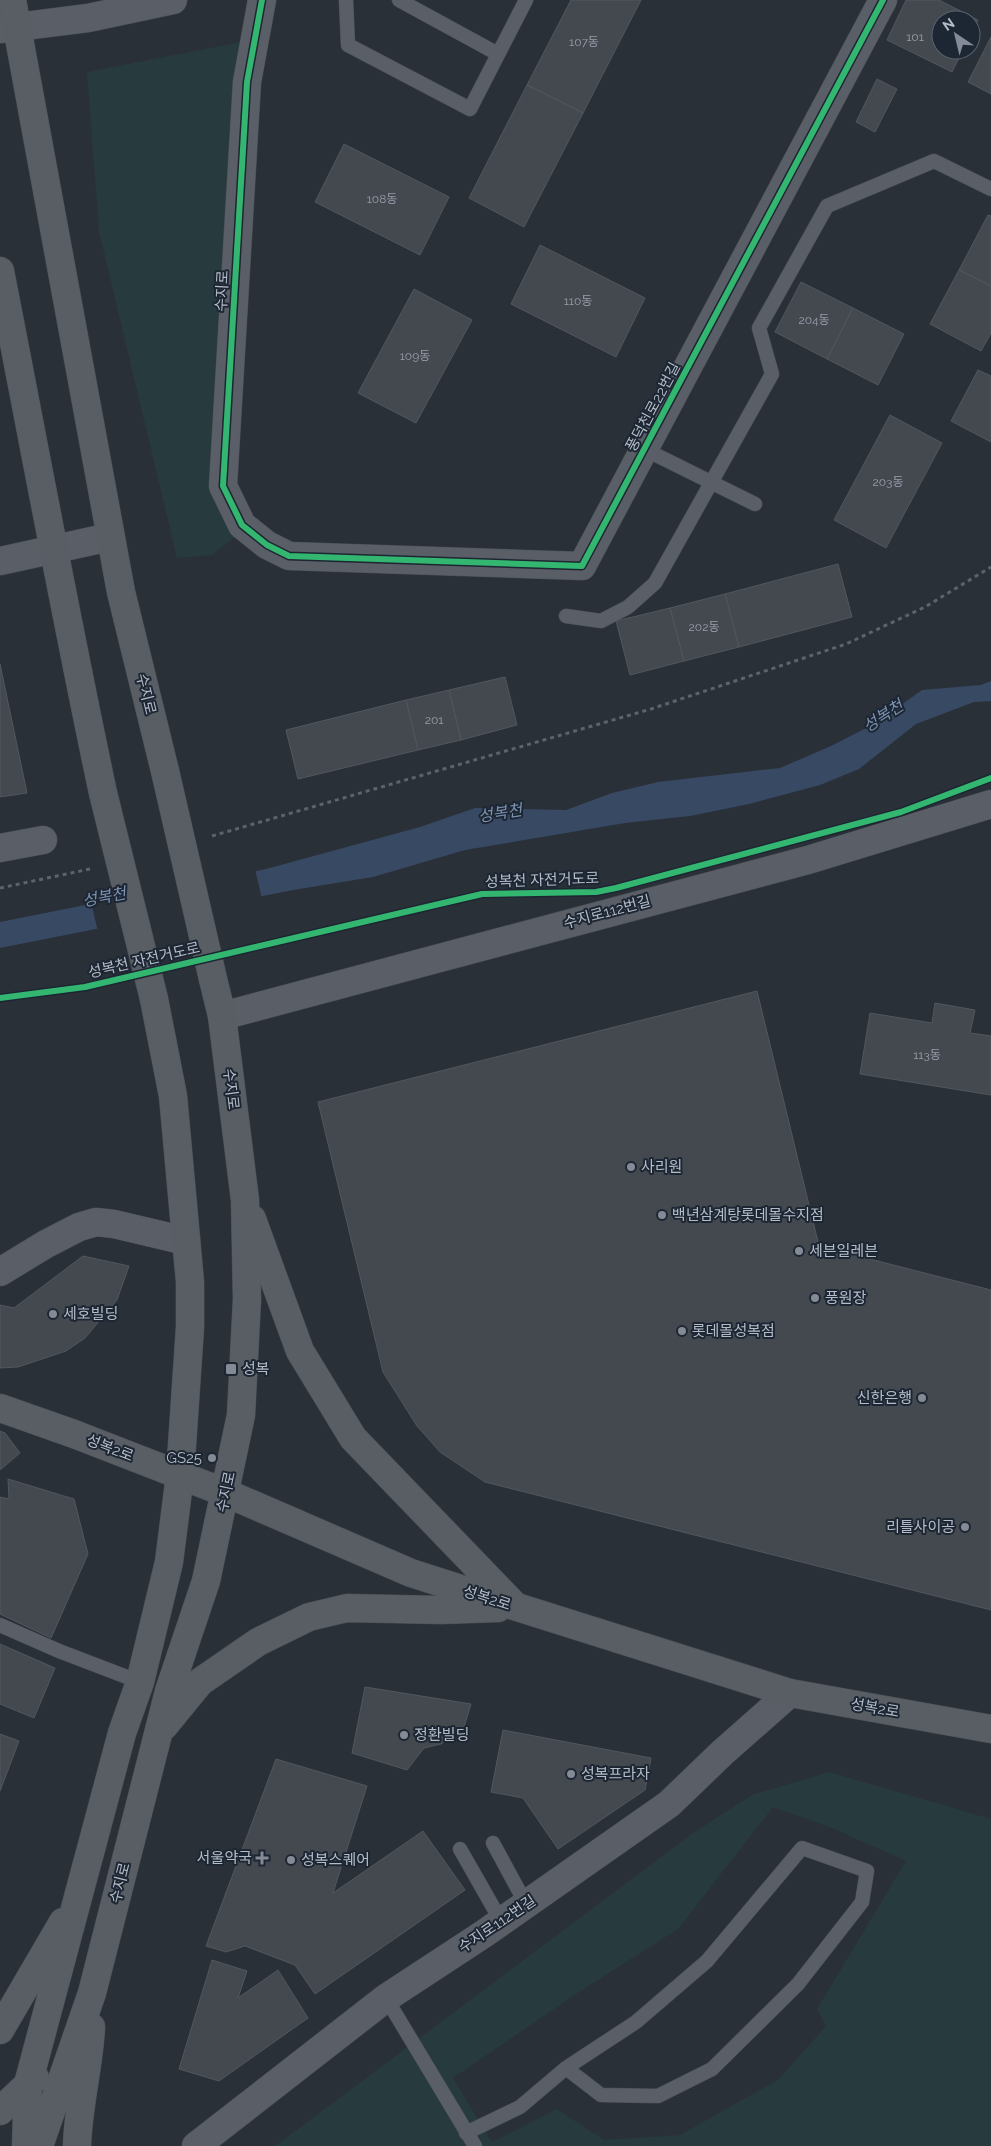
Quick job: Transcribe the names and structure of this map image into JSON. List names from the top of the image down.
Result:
{
  "streets": {
    "main road": ["수지로", "성복2로"],
    "street": ["풍덕천로22번길", "수지로112번길"],
    "cycle path": ["성복천 자전거도로"]
  },
  "crossings": [
    ["수지로", "풍덕천로22번길"],
    ["수지로", "수지로112번길"],
    ["수지로", "성복2로"],
    ["수지로112번길", "성복2로"]
  ],
  "water": ["성복천"],
  "places": {
    "other": [
      "사리원",
      "백년삼계탕롯데몰수지점",
      "세븐일레븐",
      "풍원장",
      "세호빌딩",
      "롯데몰성복점",
      "신한은행",
      "GS25",
      "리틀사이공",
      "정환빌딩",
      "성복프라자",
      "성복스퀘어"
    ],
    "transit": ["성복"],
    "health": ["서울약국"]
  },
  "house_numbers": [
    "101",
    "107동",
    "108동",
    "110동",
    "204동",
    "109동",
    "203동",
    "202동",
    "201",
    "113동"
  ],
  "north": "top left"
}
